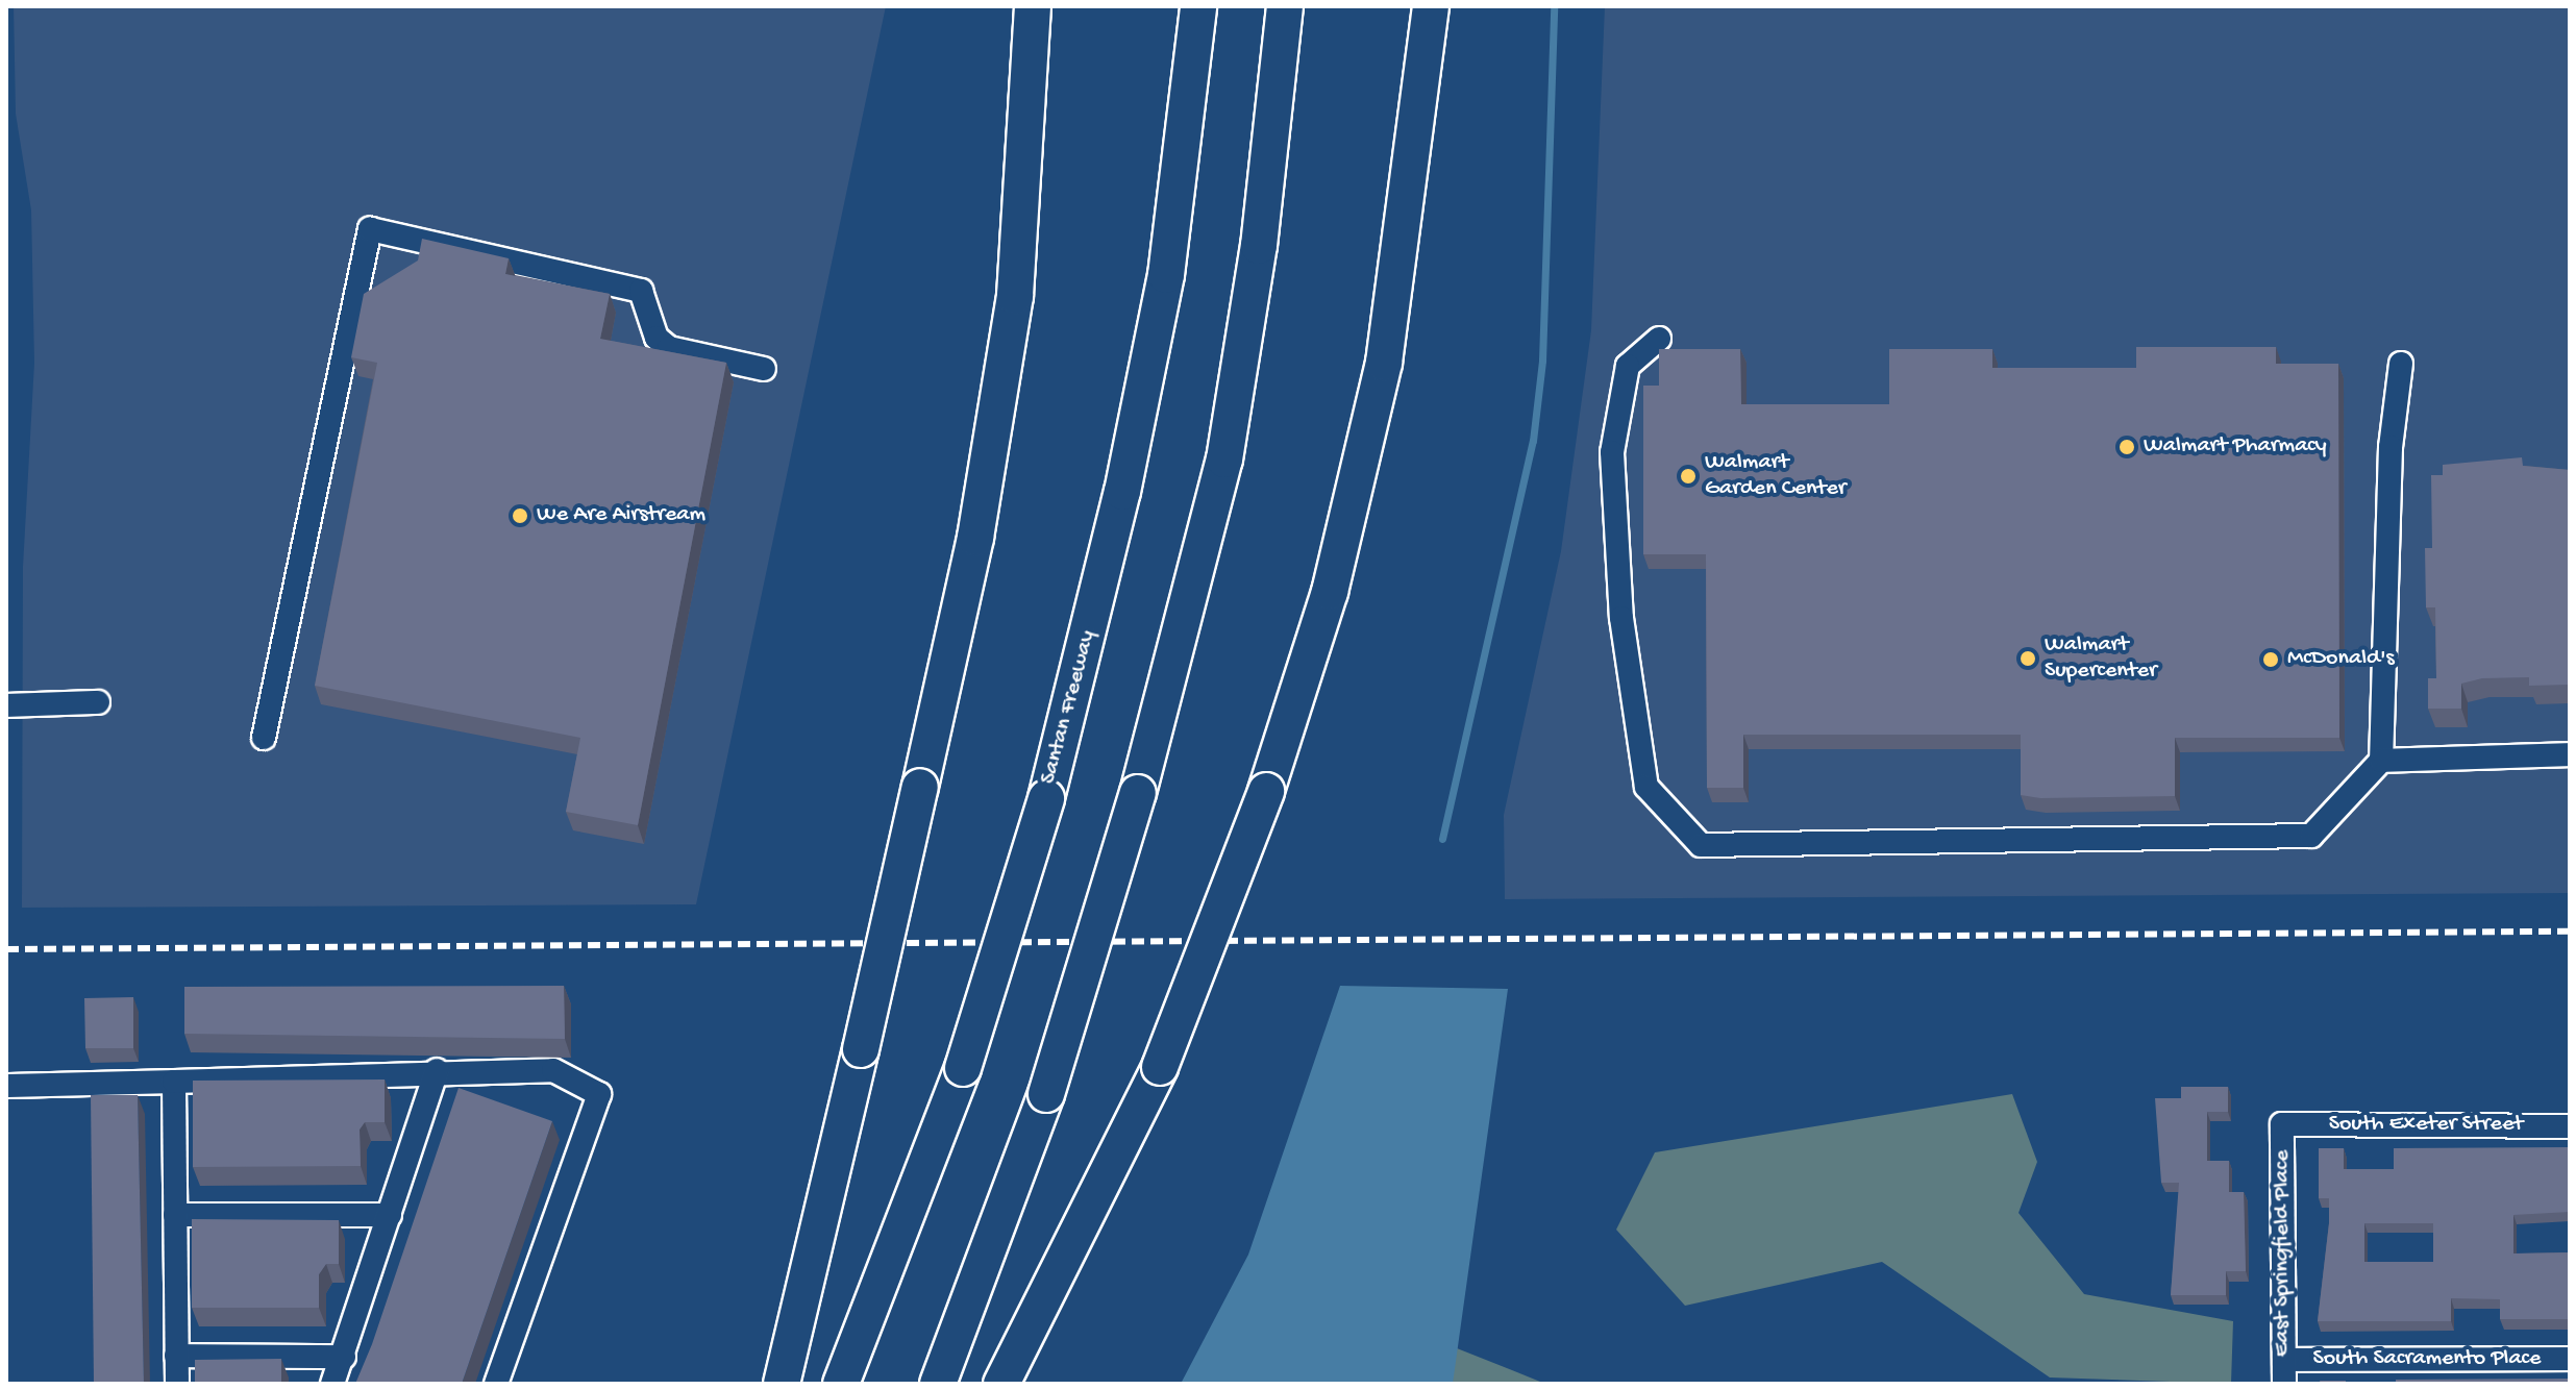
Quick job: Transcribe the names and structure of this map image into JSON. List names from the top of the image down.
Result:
{
  "streets": {
    "highway": ["Santan Freeway"],
    "street": ["South Exeter Street", "East Springfield Place", "South Sacramento Place"]
  },
  "crossings": [
    ["South Exeter Street", "East Springfield Place"],
    ["East Springfield Place", "South Sacramento Place"]
  ],
  "places": [
    "Walmart Pharmacy",
    "Walmart Garden Center",
    "We Are Airstream",
    "Walmart Supercenter",
    "McDonald's"
  ]
}
